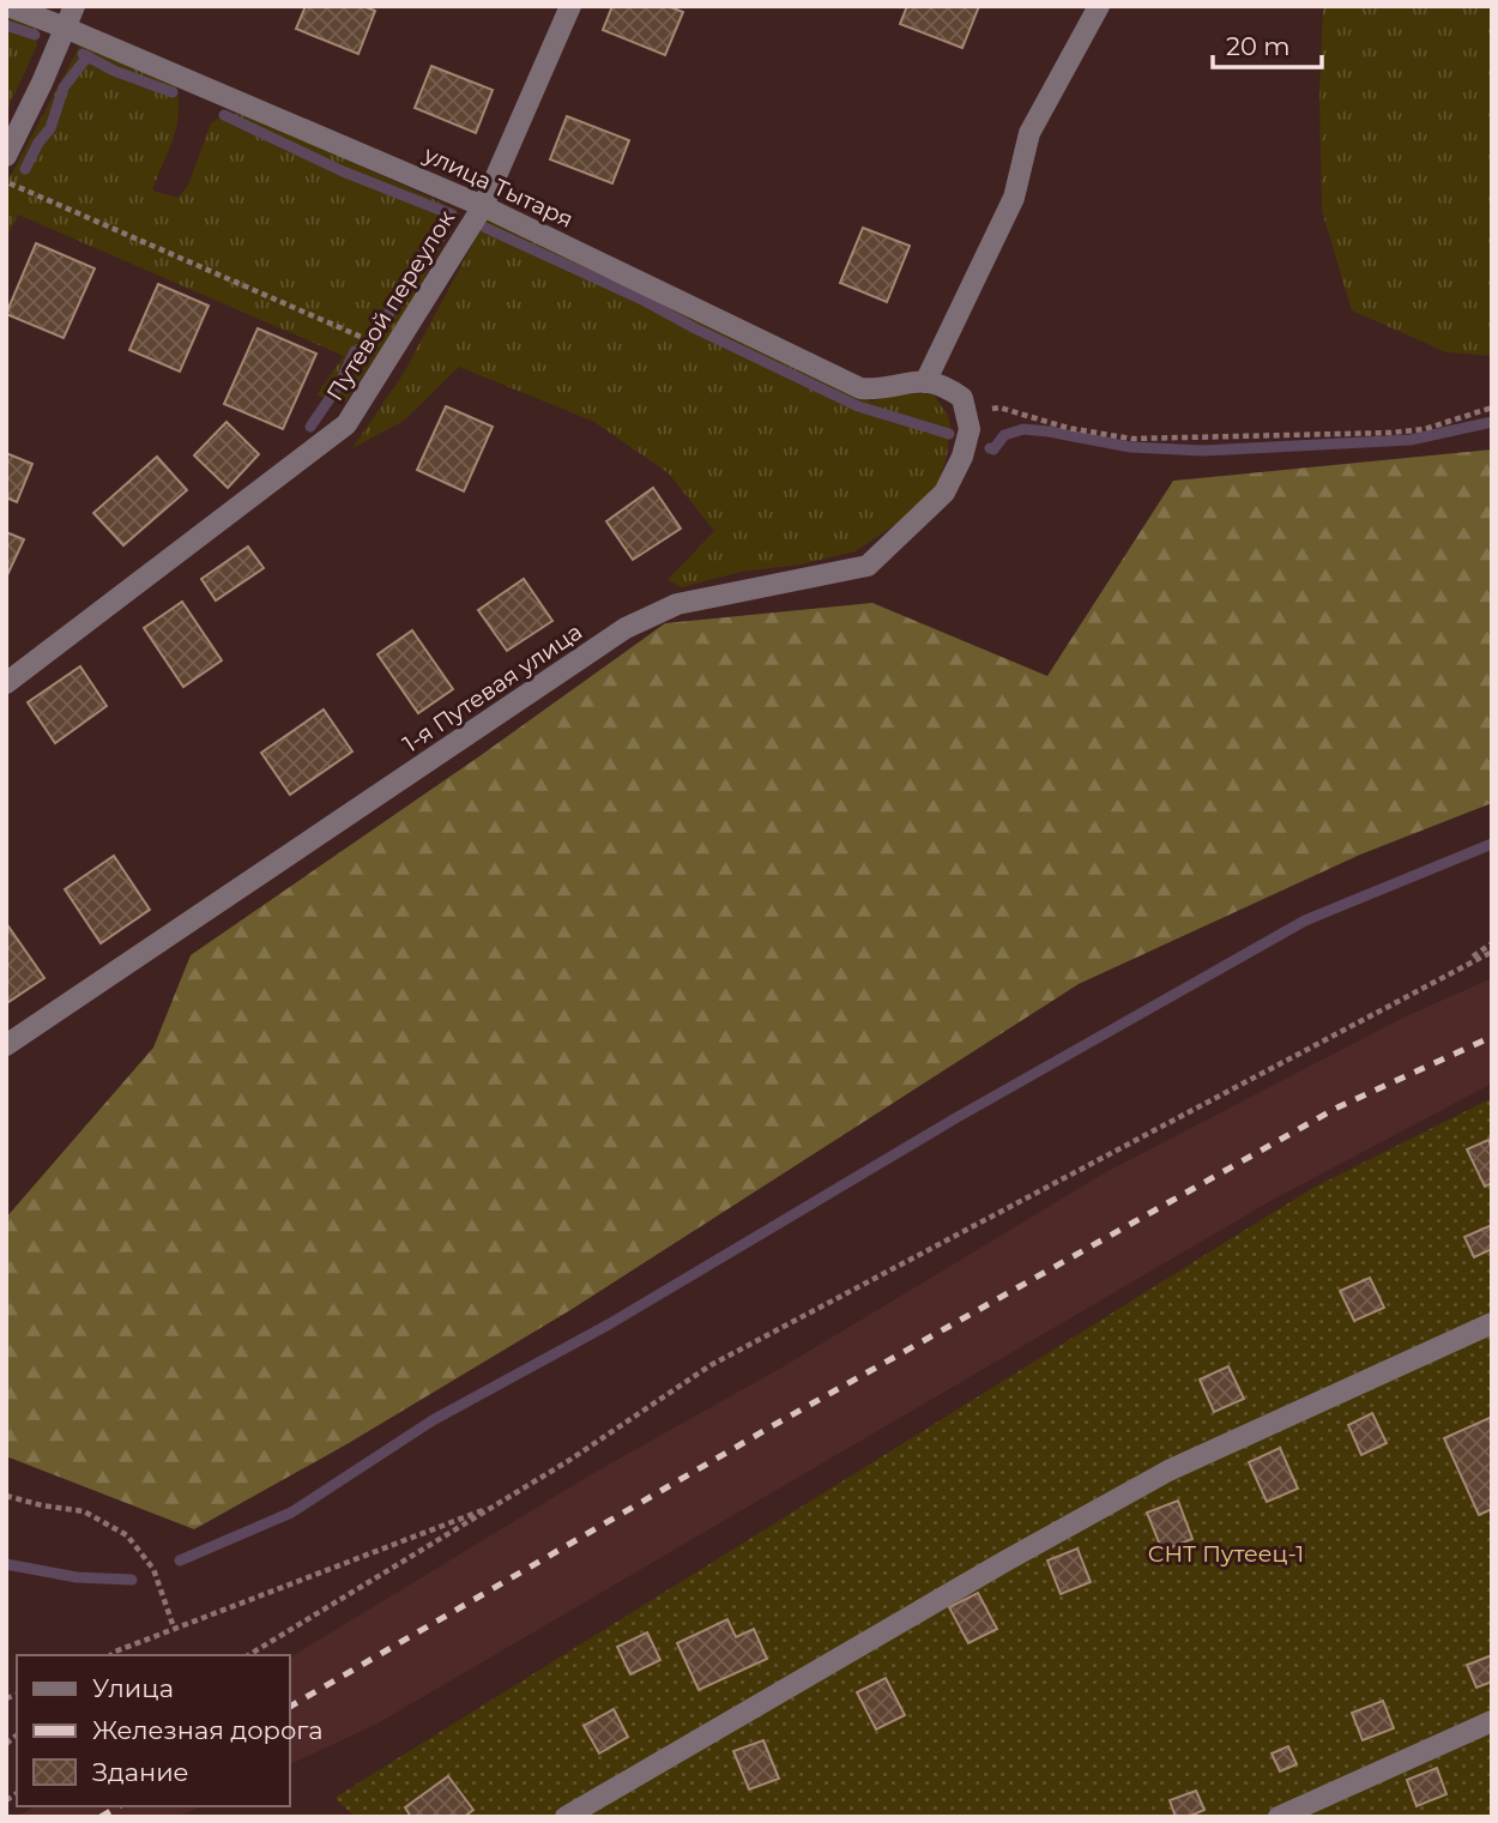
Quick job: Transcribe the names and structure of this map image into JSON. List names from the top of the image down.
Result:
{
  "streets": {
    "street": ["улица Тытаря", "Путевой переулок", "1-я Путевая улица"]
  },
  "crossings": [
    ["улица Тытаря", "Путевой переулок"]
  ],
  "parks": ["СНТ Путеец-1"],
  "legend": ["Улица", "Железная дорога", "Здание"],
  "scale_bar": "20 m"
}
